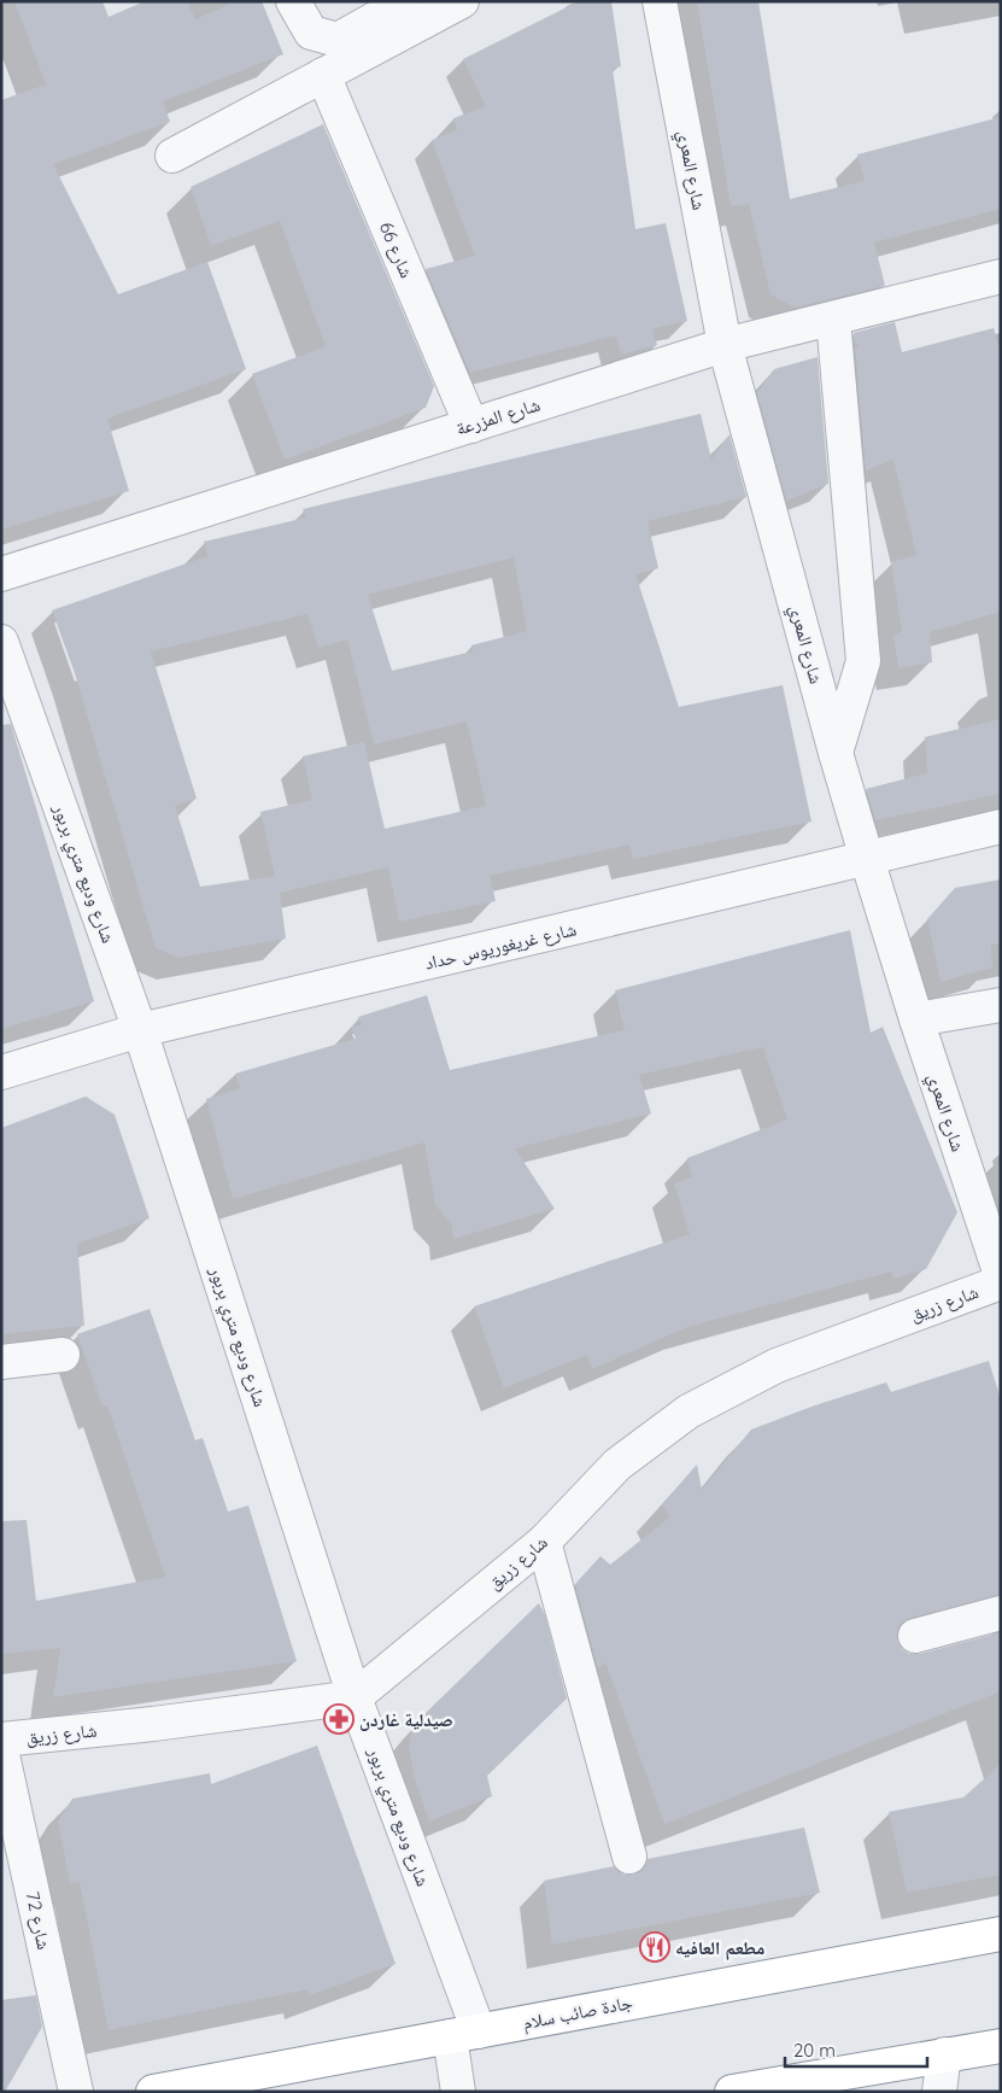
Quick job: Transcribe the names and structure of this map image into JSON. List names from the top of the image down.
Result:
{
  "streets": {
    "highway": ["جادة صائب سلام"],
    "street": [
      "شارع المعري",
      "شارع 66",
      "شارع المزرعة",
      "شارع وديع متري بربور",
      "شارع غريغوريوس حداد",
      "شارع زريق",
      "شارع 72"
    ]
  },
  "crossings": [
    ["شارع المعري", "شارع المزرعة"],
    ["شارع المعري", "شارع غريغوريوس حداد"],
    ["شارع 66", "شارع المزرعة"],
    ["شارع وديع متري بربور", "شارع غريغوريوس حداد"],
    ["شارع وديع متري بربور", "شارع زريق"],
    ["شارع وديع متري بربور", "جادة صائب سلام"]
  ],
  "places": {
    "pharmacy": ["صيدلية غاردن"],
    "restaurant": ["مطعم العافيه"]
  },
  "scale_bar": "20 m"
}
